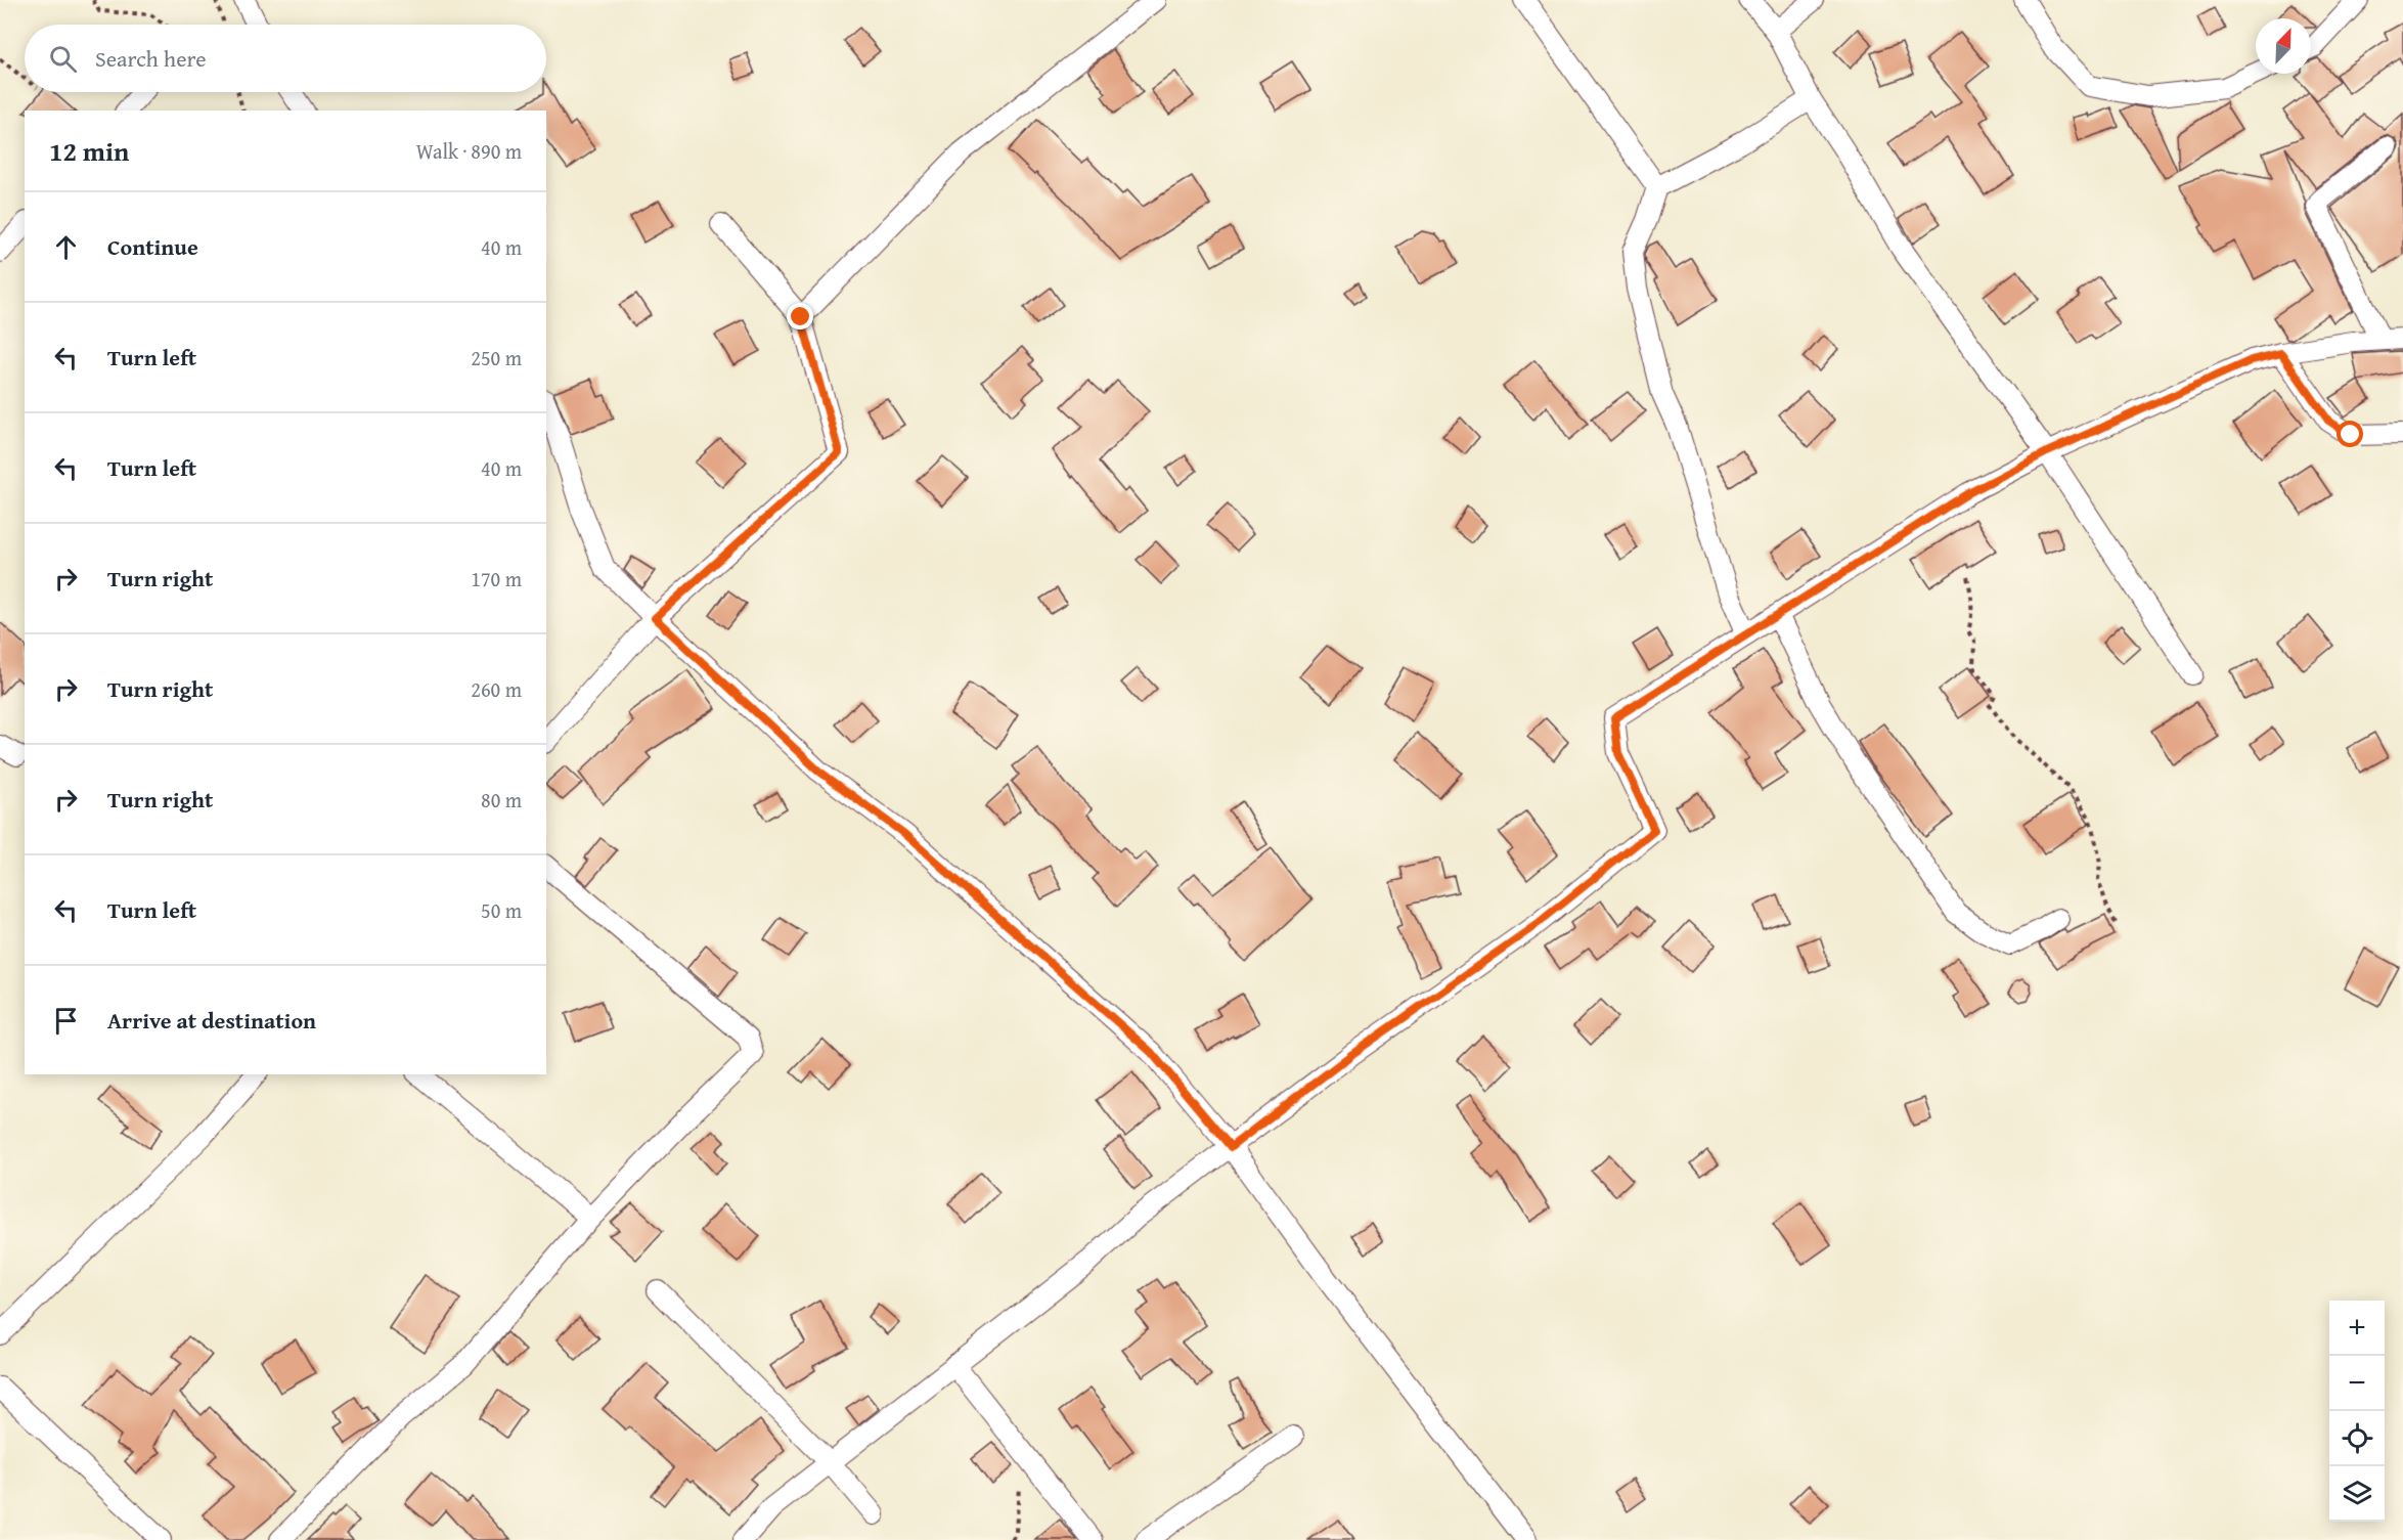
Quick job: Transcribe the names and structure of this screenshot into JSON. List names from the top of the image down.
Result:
{
  "north": "top right",
  "page": {
    "search": "Search here",
    "heading": ["12 min", "Walk · 890 m"],
    "list": [
      ["Continue", "40 m"],
      ["Turn left", "250 m"],
      ["Turn left", "40 m"],
      ["Turn right", "170 m"],
      ["Turn right", "260 m"],
      ["Turn right", "80 m"],
      ["Turn left", "50 m"],
      "Arrive at destination"
    ],
    "map_buttons": ["+", "−"]
  }
}
